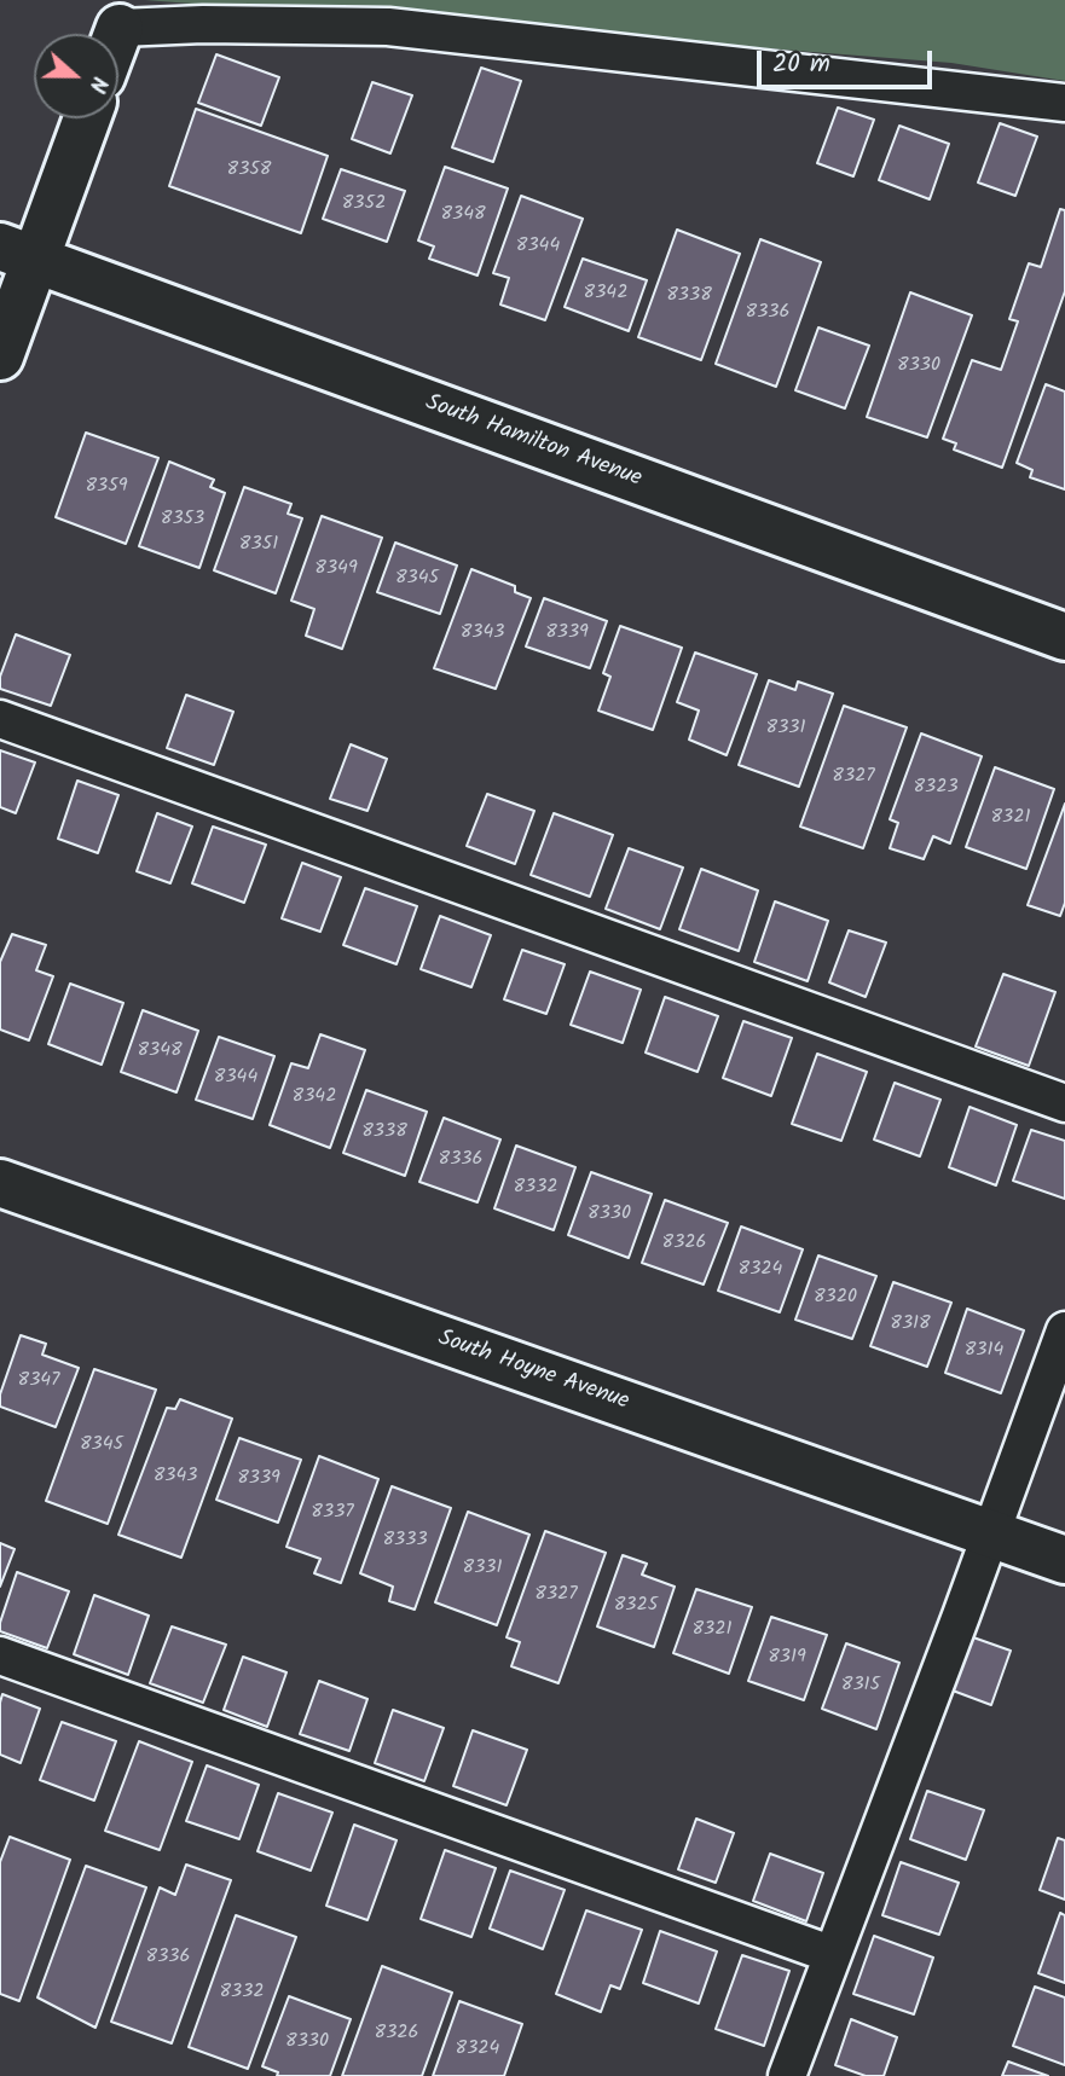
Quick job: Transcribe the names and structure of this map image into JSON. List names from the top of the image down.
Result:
{
  "streets": {
    "street": ["South Hamilton Avenue", "South Hoyne Avenue"]
  },
  "house_numbers": [
    "8358",
    "8352",
    "8348",
    "8344",
    "8342",
    "8338",
    "8336",
    "8330",
    "8359",
    "8353",
    "8351",
    "8349",
    "8345",
    "8343",
    "8339",
    "8331",
    "8327",
    "8323",
    "8321",
    "8348",
    "8344",
    "8342",
    "8338",
    "8336",
    "8332",
    "8330",
    "8326",
    "8324",
    "8320",
    "8318",
    "8314",
    "8347",
    "8345",
    "8343",
    "8339",
    "8337",
    "8333",
    "8331",
    "8327",
    "8325",
    "8321",
    "8319",
    "8315",
    "8336",
    "8332",
    "8326",
    "8330",
    "8324"
  ],
  "scale_bar": "20 m",
  "north": "right"
}
